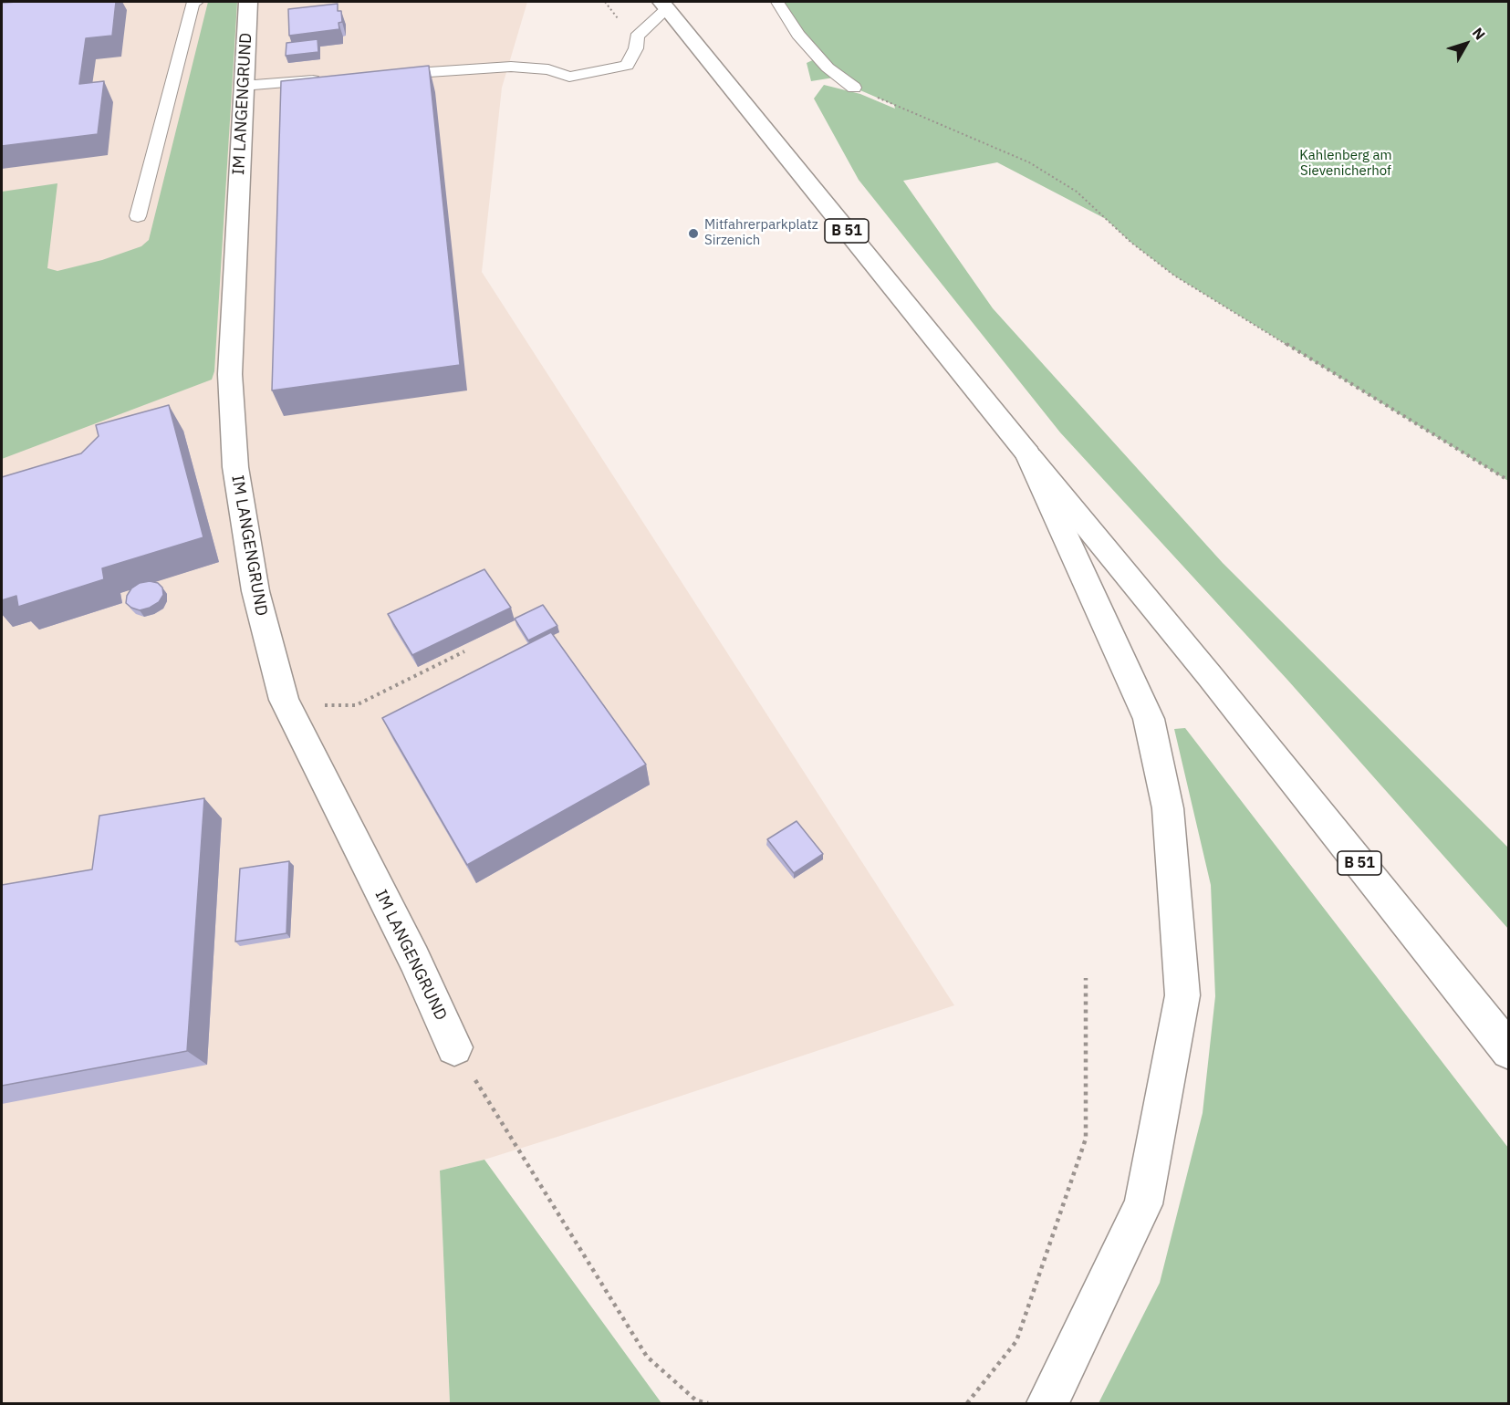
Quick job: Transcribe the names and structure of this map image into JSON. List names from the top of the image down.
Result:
{
  "streets": {
    "main road": ["IM LANGENGRUND", "B 51"]
  },
  "parks": ["Kahlenberg am Sievenicherhof"],
  "places": ["Mitfahrerparkplatz Sirzenich"],
  "north": "top right"
}
